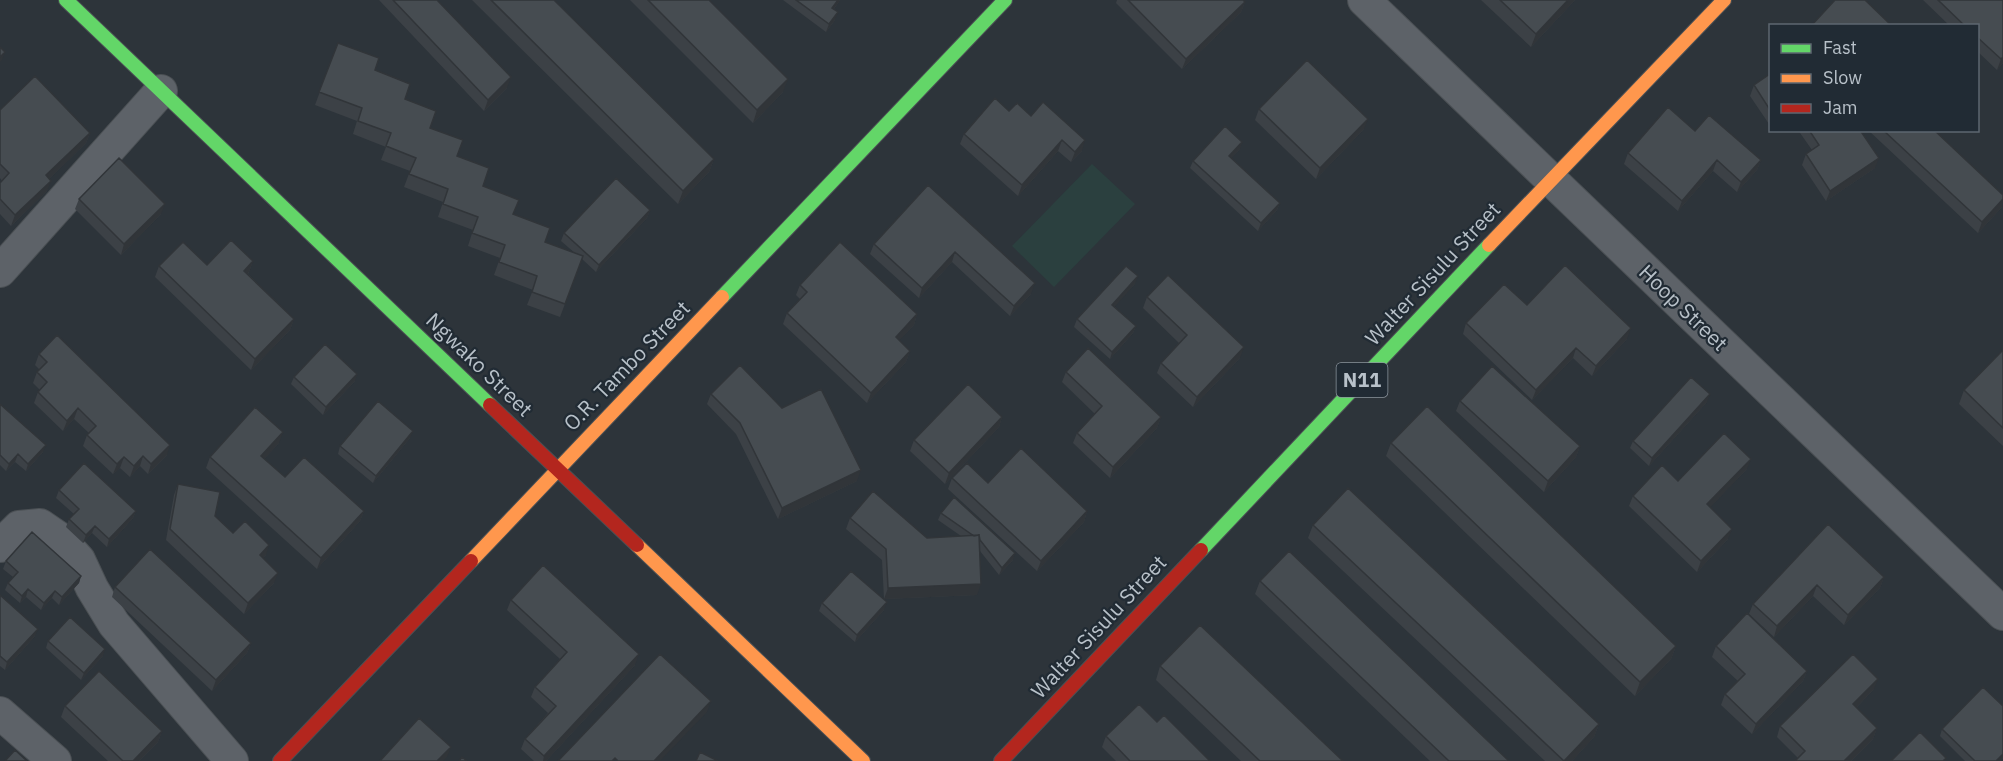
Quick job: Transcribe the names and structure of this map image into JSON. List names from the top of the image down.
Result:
{
  "streets": {
    "main road": [
      "Walter Sisulu Street",
      "Ngwako Street",
      "O.R. Tambo Street",
      "N11"
    ],
    "street": ["Hoop Street"]
  },
  "crossings": [
    ["Walter Sisulu Street", "Hoop Street"],
    ["Ngwako Street", "O.R. Tambo Street"]
  ],
  "legend": ["Fast", "Slow", "Jam"]
}
